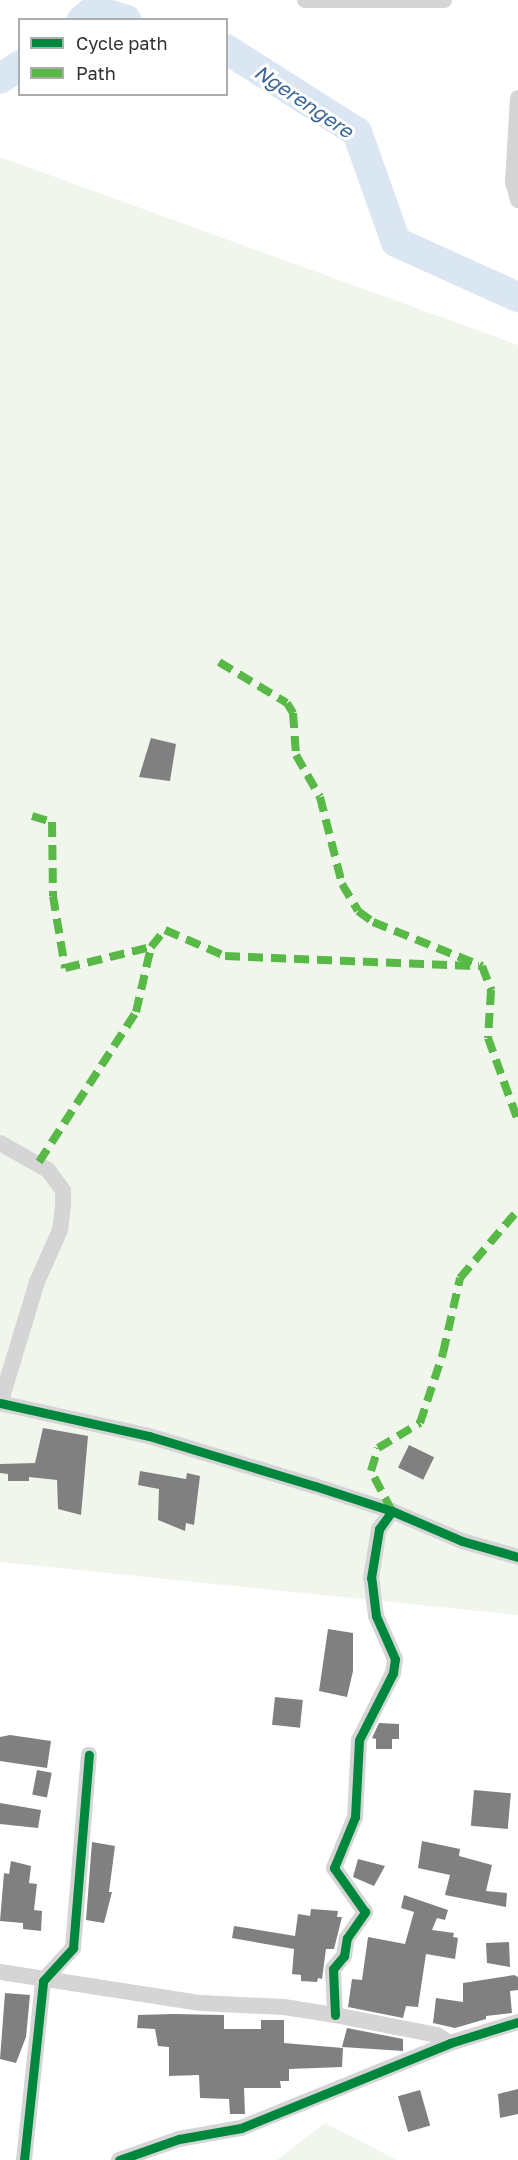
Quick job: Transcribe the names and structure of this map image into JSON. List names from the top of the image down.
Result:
{
  "water": ["Ngerengere"],
  "legend": ["Cycle path", "Path"]
}
